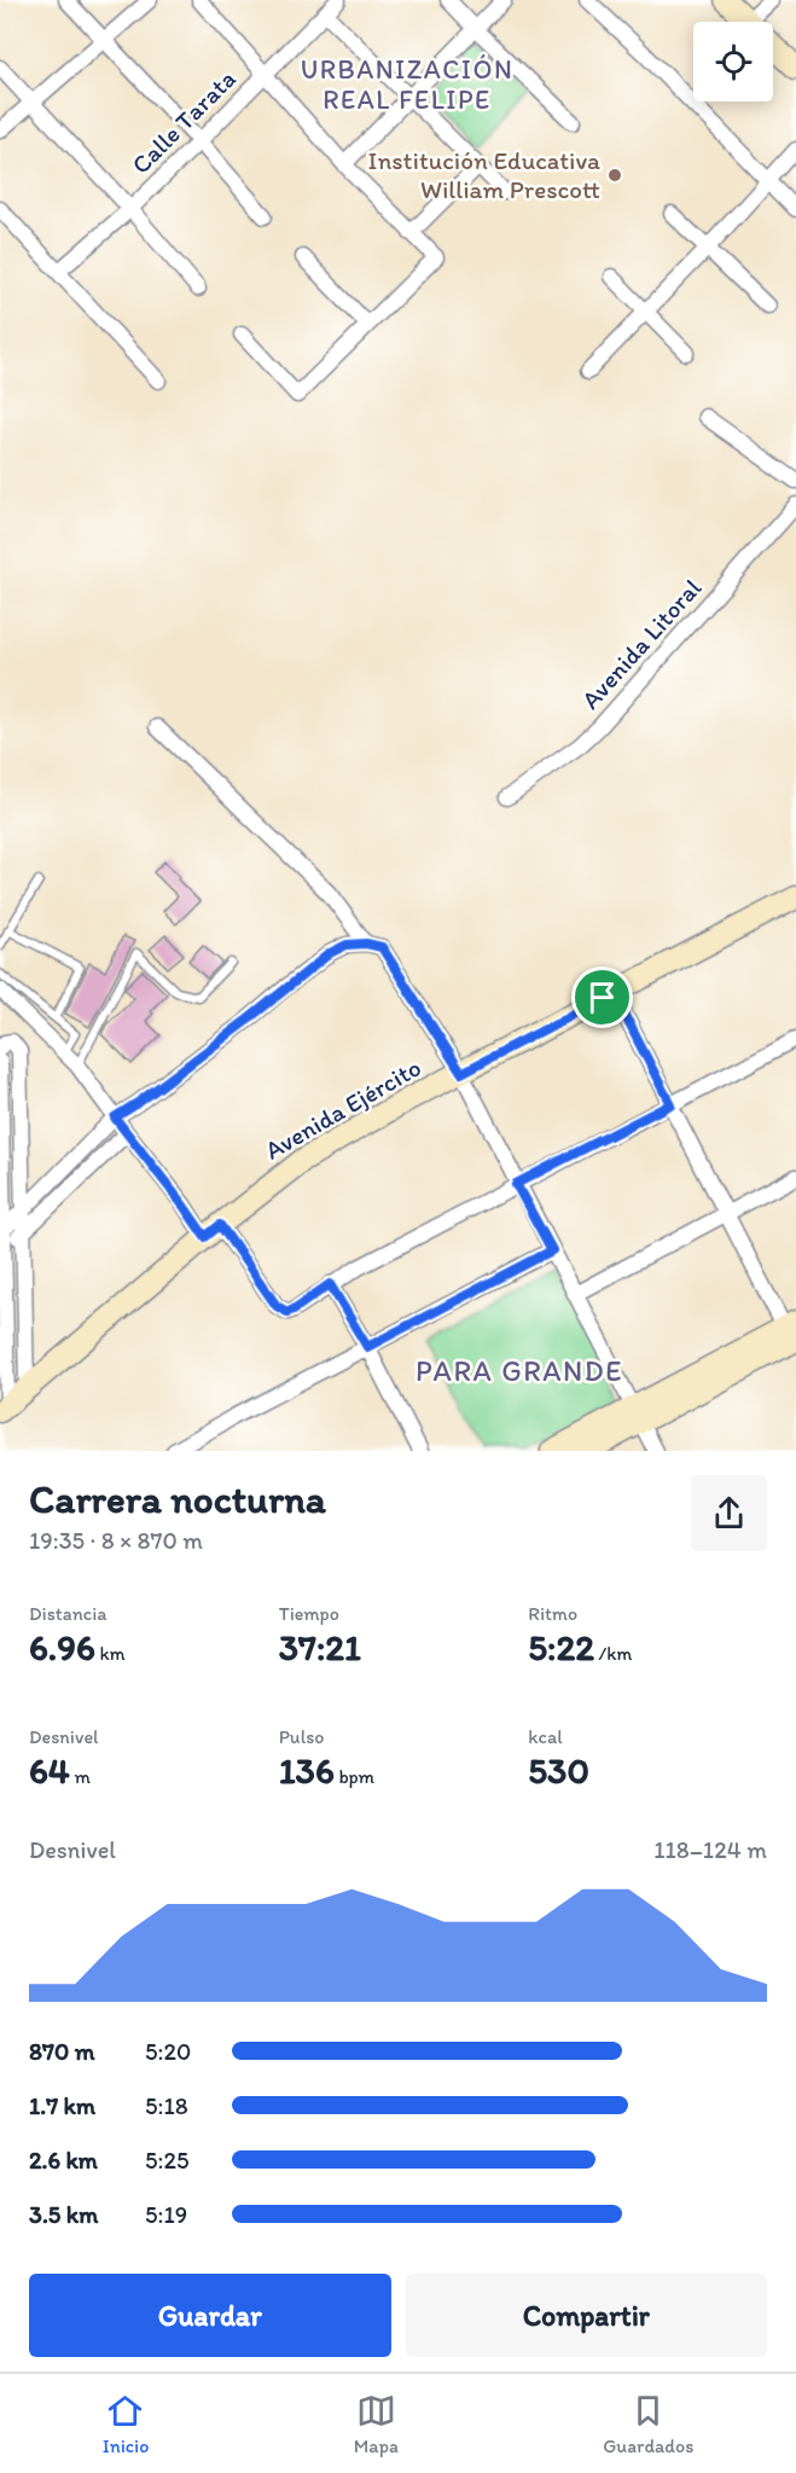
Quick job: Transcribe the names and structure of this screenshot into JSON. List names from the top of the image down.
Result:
{
  "streets": {
    "main road": ["Avenida Ejército"],
    "street": ["Calle Tarata", "Avenida Litoral"]
  },
  "districts": ["URBANIZACIÓN REAL FELIPE", "PARA GRANDE"],
  "places": ["Institución Educativa William Prescott"],
  "page": {
    "heading": ["Carrera nocturna", "19:35 · 8 × 870 m"],
    "stats": [
      ["Distancia", "6.96 km"],
      ["Tiempo", "37:21"],
      ["Ritmo", "5:22 /km"],
      ["Desnivel", "64 m"],
      ["Pulso", "136 bpm"],
      ["kcal", "530"]
    ],
    "chart": ["Desnivel", "118–124 m"],
    "list": [
      {
        "name": "870 m",
        "note": "5:20"
      },
      {
        "name": "1.7 km",
        "note": "5:18"
      },
      {
        "name": "2.6 km",
        "note": "5:25"
      },
      {
        "name": "3.5 km",
        "note": "5:19"
      }
    ],
    "buttons": ["Guardar", "Compartir"],
    "tabs": ["Inicio", "Mapa", "Guardados"]
  }
}
